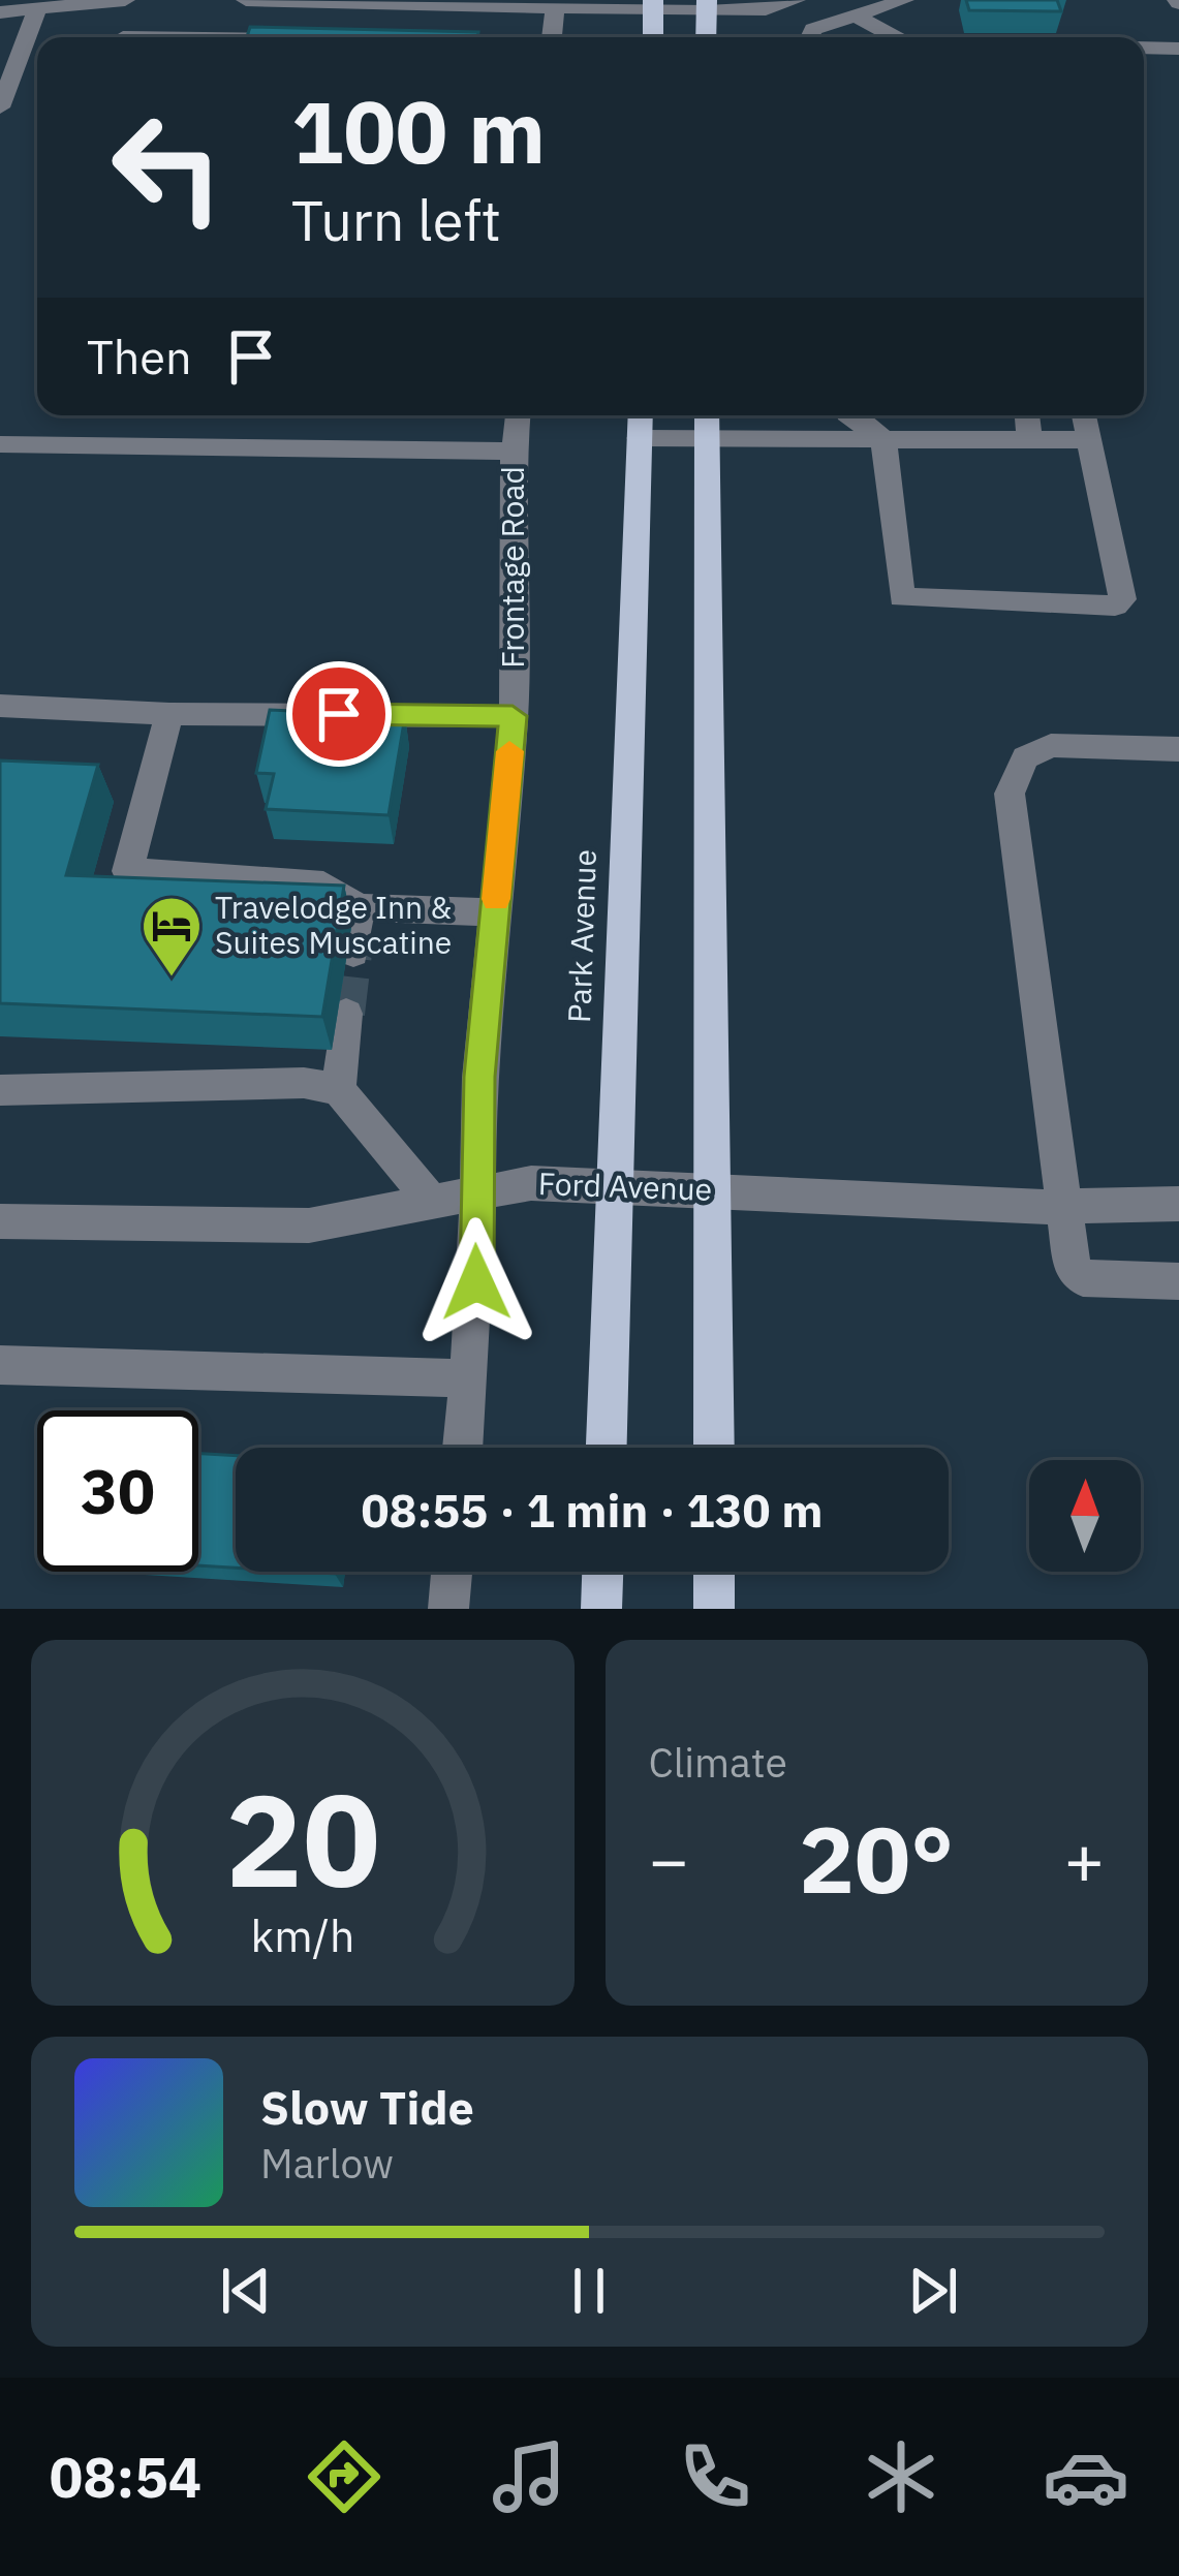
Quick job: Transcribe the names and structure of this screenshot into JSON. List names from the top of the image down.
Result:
{
  "streets": {
    "main road": ["Park Avenue"],
    "street": ["Frontage Road", "Ford Avenue"]
  },
  "crossings": [
    ["Frontage Road", "Ford Avenue"],
    ["Park Avenue", "Ford Avenue"]
  ],
  "places": {
    "hotel": ["Travelodge Inn & Suites Muscatine"]
  },
  "north": "top",
  "page": {
    "turn": ["100 m", "Turn left"],
    "then": "Then",
    "limit": "30",
    "trip": "08:55 · 1 min · 130 m",
    "tile": "Climate",
    "heat": ["−", "20°", "+"],
    "song": ["Slow Tide", "Marlow"],
    "tabs": "08:54",
    "gauge": ["20", "km/h"]
  }
}
